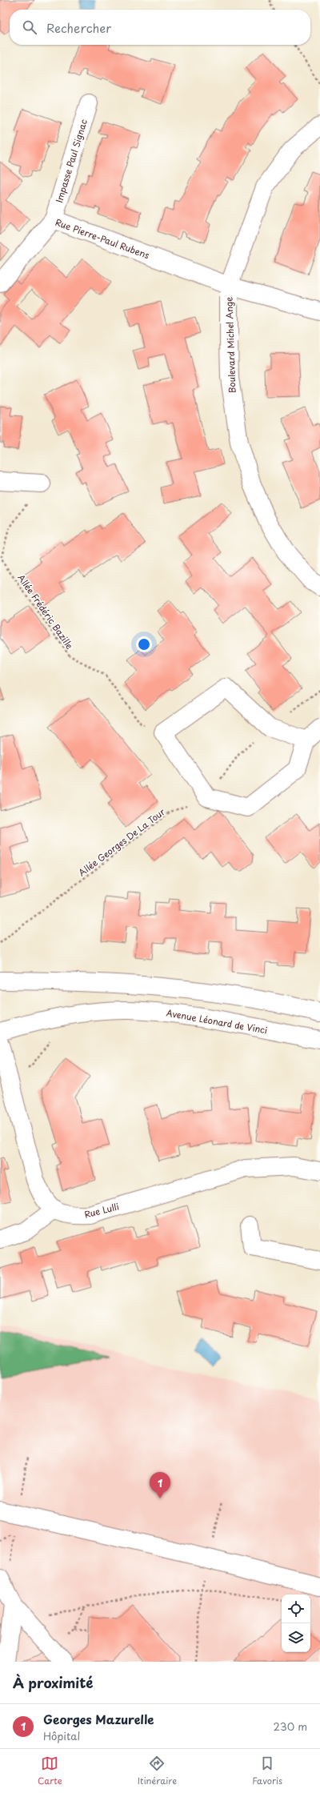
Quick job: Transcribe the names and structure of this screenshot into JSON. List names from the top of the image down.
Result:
{
  "streets": {
    "street": [
      "Impasse Paul Signac",
      "Rue Pierre-Paul Rubens",
      "Boulevard Michel Ange",
      "Avenue Léonard de Vinci",
      "Rue Lulli"
    ],
    "path": ["Allée Frédéric Bazille", "Allée Georges De La Tour"]
  },
  "crossings": [
    ["Impasse Paul Signac", "Rue Pierre-Paul Rubens"],
    ["Rue Pierre-Paul Rubens", "Boulevard Michel Ange"]
  ],
  "page": {
    "search": "Rechercher",
    "pins": "1",
    "heading": "À proximité",
    "list": [
      {
        "mark": "1",
        "name": "Georges Mazurelle",
        "note": "Hôpital",
        "value": "230 m"
      }
    ],
    "nav": ["Carte", "Itinéraire", "Favoris"]
  }
}
